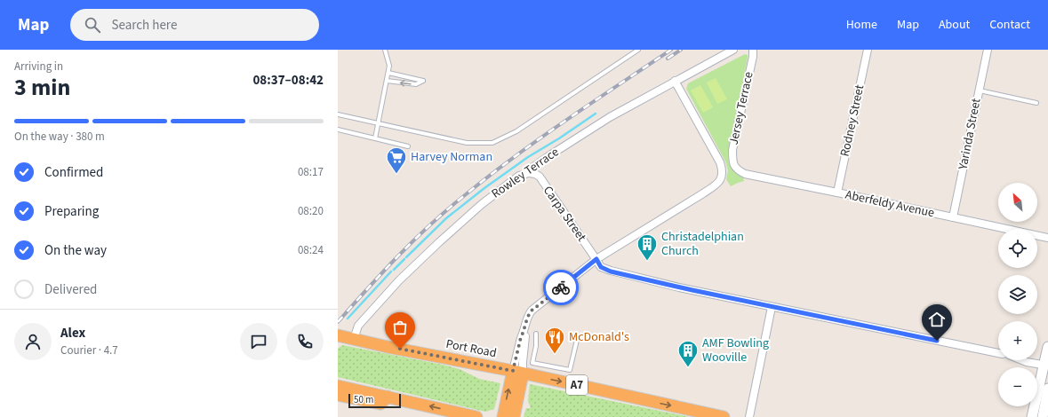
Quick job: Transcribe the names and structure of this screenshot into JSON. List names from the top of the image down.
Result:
{
  "streets": {
    "highway": ["Port Road", "A7"],
    "street": [
      "Jersey Terrace",
      "Rodney Street",
      "Yarinda Street",
      "Rowley Terrace",
      "Aberfeldy Avenue",
      "Carpa Street"
    ]
  },
  "crossings": [
    ["Jersey Terrace", "Aberfeldy Avenue"],
    ["Rodney Street", "Aberfeldy Avenue"],
    ["Yarinda Street", "Aberfeldy Avenue"],
    ["Rowley Terrace", "Carpa Street"],
    ["Rowley Terrace", "Port Road"]
  ],
  "one_way": ["Port Road"],
  "places": {
    "supermarket": ["Harvey Norman"],
    "building": ["Christadelphian Church", "AMF Bowling Wooville"],
    "restaurant": ["McDonald's"]
  },
  "scale_bar": "50 m",
  "north": "top left",
  "page": {
    "header": "Map",
    "search": "Search here",
    "nav": [
      "Home",
      "Map",
      "About",
      "Contact"
    ],
    "heading": ["3 min", "Arriving in", "08:37–08:42"],
    "panel": ["Alex", "Courier · 4.7"],
    "bar": "On the way · 380 m",
    "list": [
      ["Confirmed", "08:17"],
      ["Preparing", "08:20"],
      ["On the way", "08:24"],
      "Delivered"
    ],
    "map_buttons": ["+", "−"],
    "scale": "50 m"
  }
}
